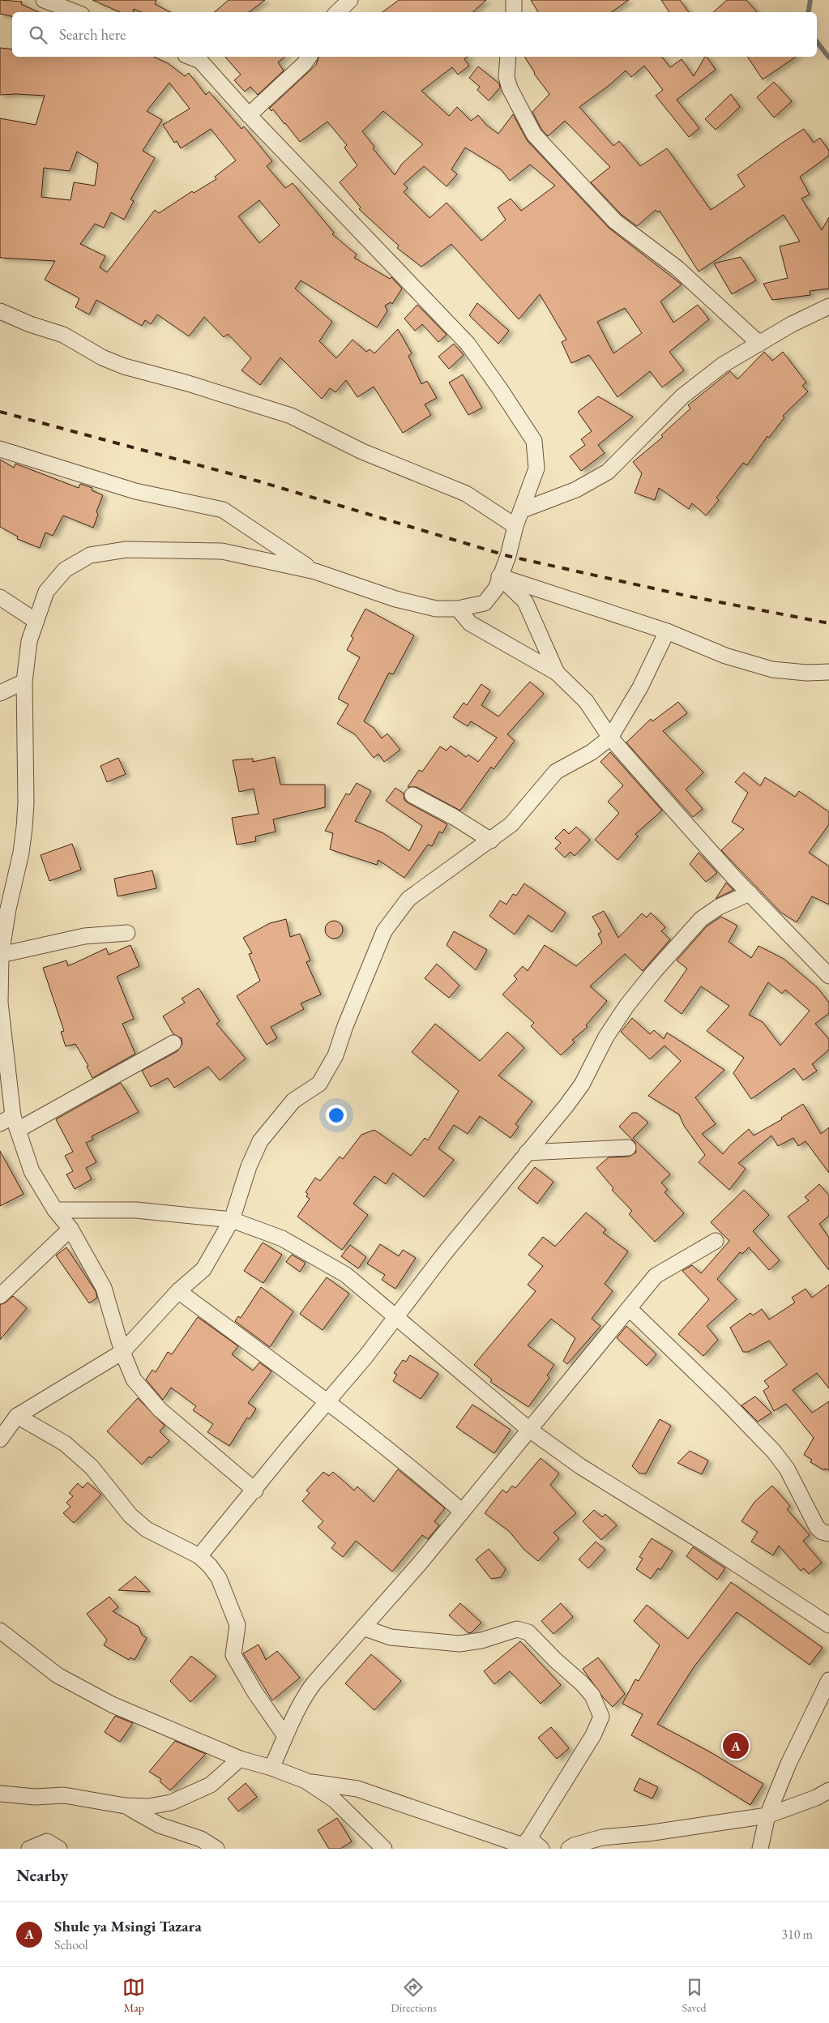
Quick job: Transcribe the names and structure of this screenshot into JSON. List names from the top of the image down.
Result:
{
  "page": {
    "search": "Search here",
    "pins": "A",
    "heading": "Nearby",
    "list": [
      {
        "mark": "A",
        "name": "Shule ya Msingi Tazara",
        "note": "School",
        "value": "310 m"
      }
    ],
    "nav": ["Map", "Directions", "Saved"]
  }
}
